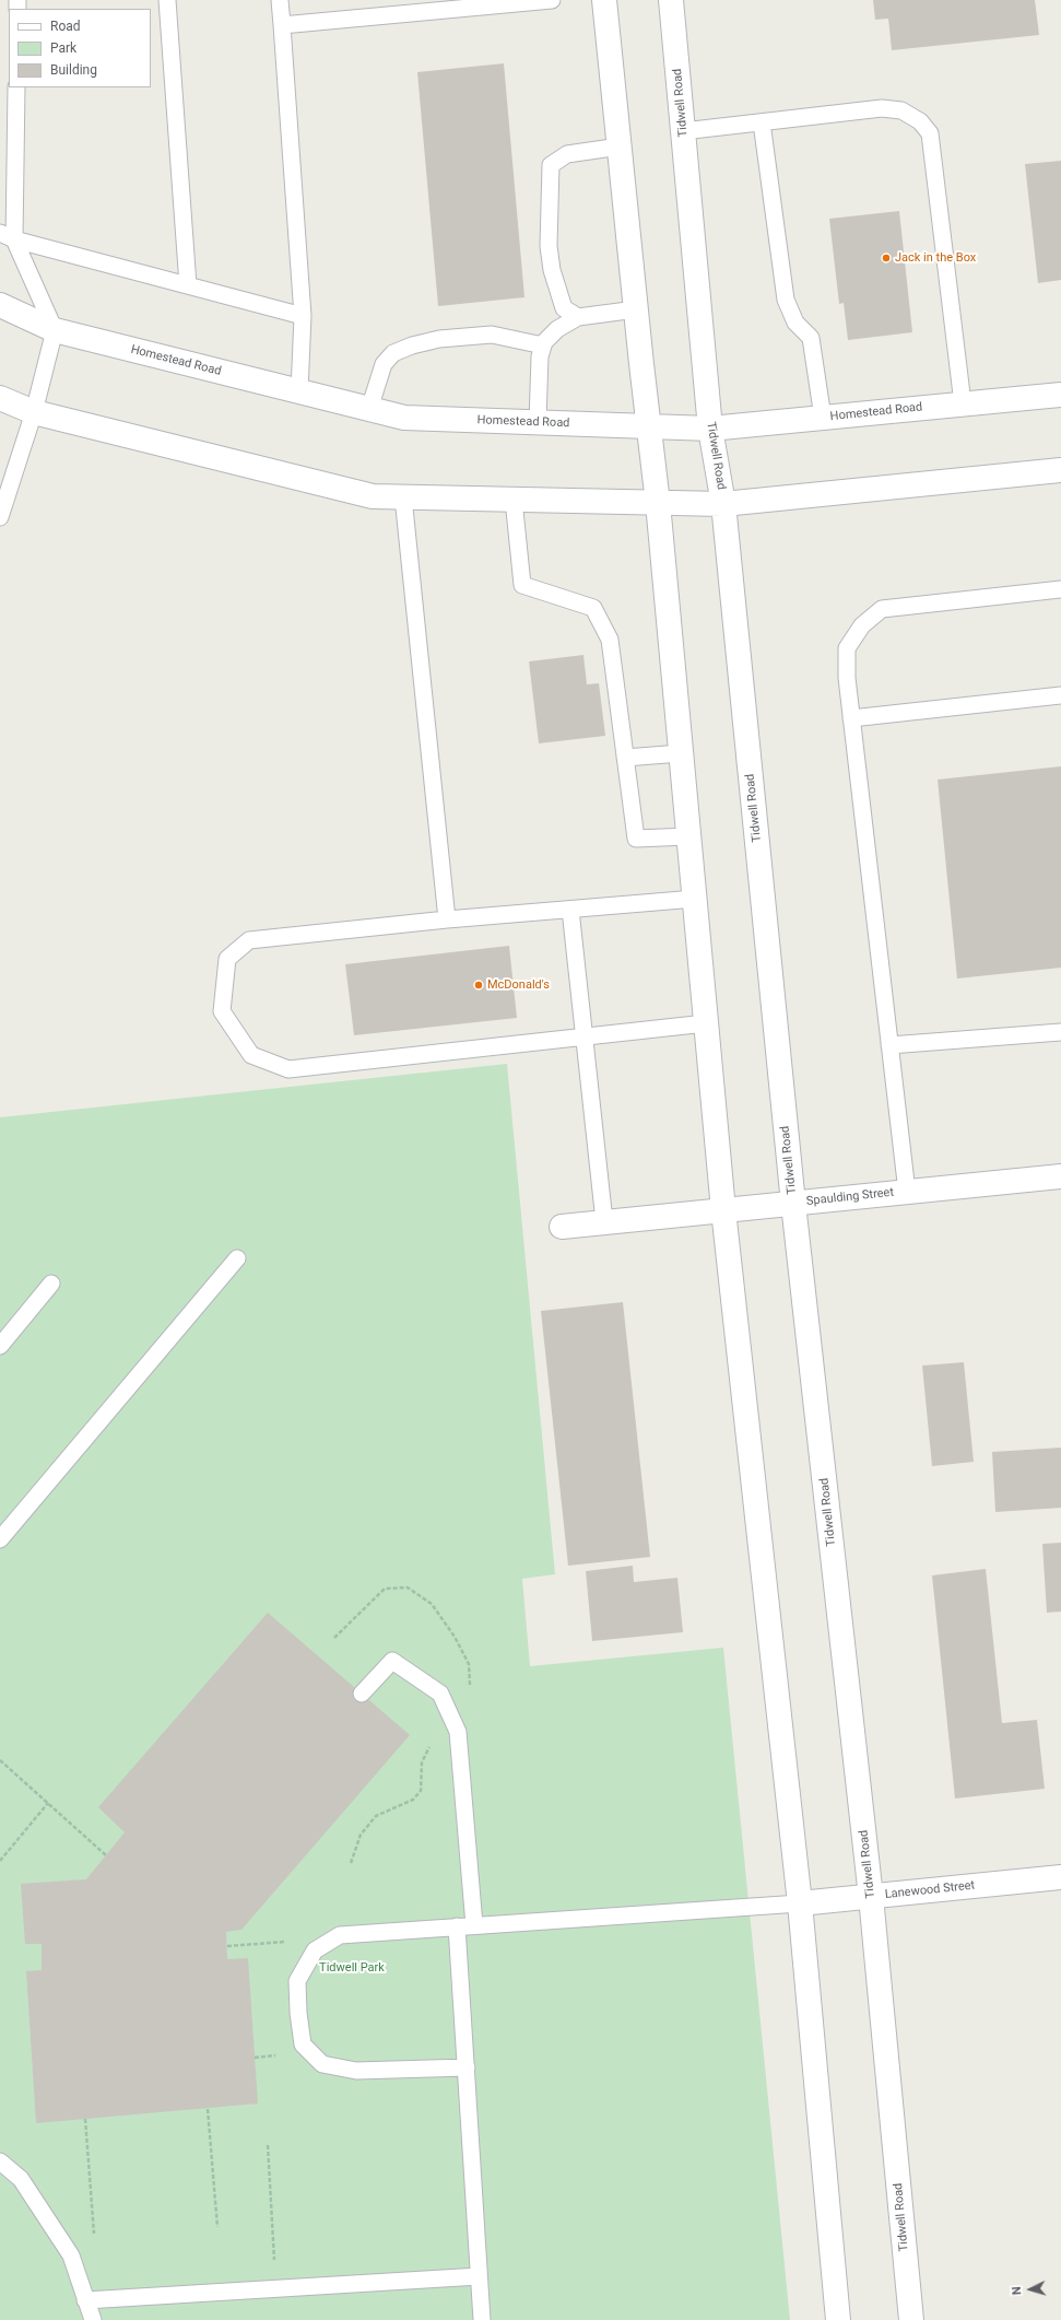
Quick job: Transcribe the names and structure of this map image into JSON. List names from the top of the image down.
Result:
{
  "streets": {
    "main road": [
      "Tidwell Road",
      "Homestead Road",
      "Spaulding Street",
      "Lanewood Street"
    ]
  },
  "crossings": [
    ["Tidwell Road", "Homestead Road"],
    ["Tidwell Road", "Spaulding Street"],
    ["Tidwell Road", "Lanewood Street"]
  ],
  "parks": ["Tidwell Park"],
  "places": ["Jack in the Box", "McDonald's"],
  "legend": ["Road", "Park", "Building"],
  "north": "left"
}
